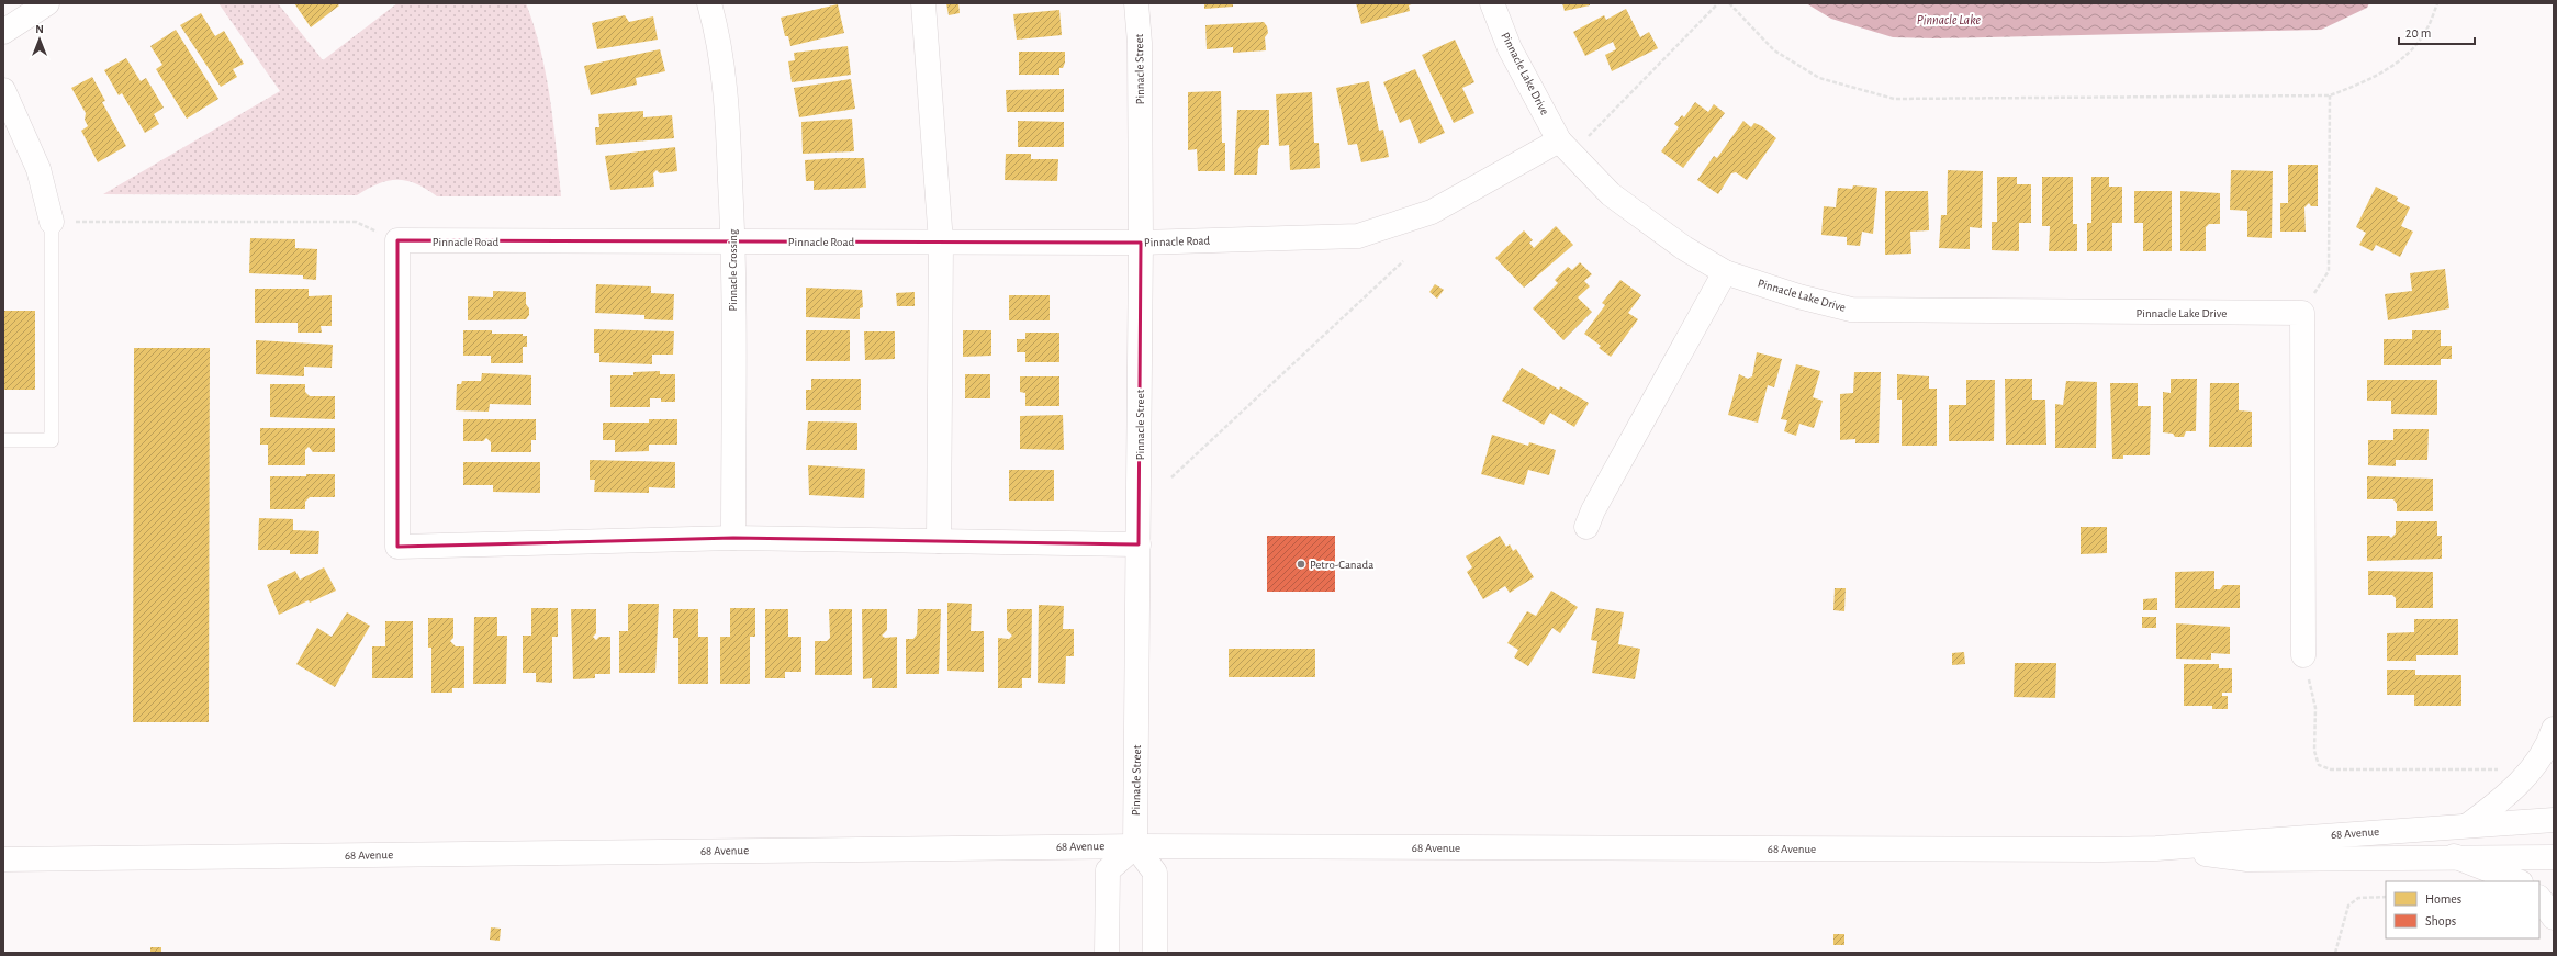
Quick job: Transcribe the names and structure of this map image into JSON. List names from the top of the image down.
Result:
{
  "streets": {
    "street": [
      "Pinnacle Street",
      "Pinnacle Lake Drive",
      "Pinnacle Road",
      "Pinnacle Crossing",
      "68 Avenue"
    ]
  },
  "crossings": [
    ["Pinnacle Street", "Pinnacle Road"],
    ["Pinnacle Street", "68 Avenue"],
    ["Pinnacle Lake Drive", "Pinnacle Road"],
    ["Pinnacle Road", "Pinnacle Crossing"]
  ],
  "water": ["Pinnacle Lake"],
  "places": ["Petro-Canada"],
  "legend": ["Homes", "Shops"],
  "scale_bar": "20 m",
  "north": "top"
}
